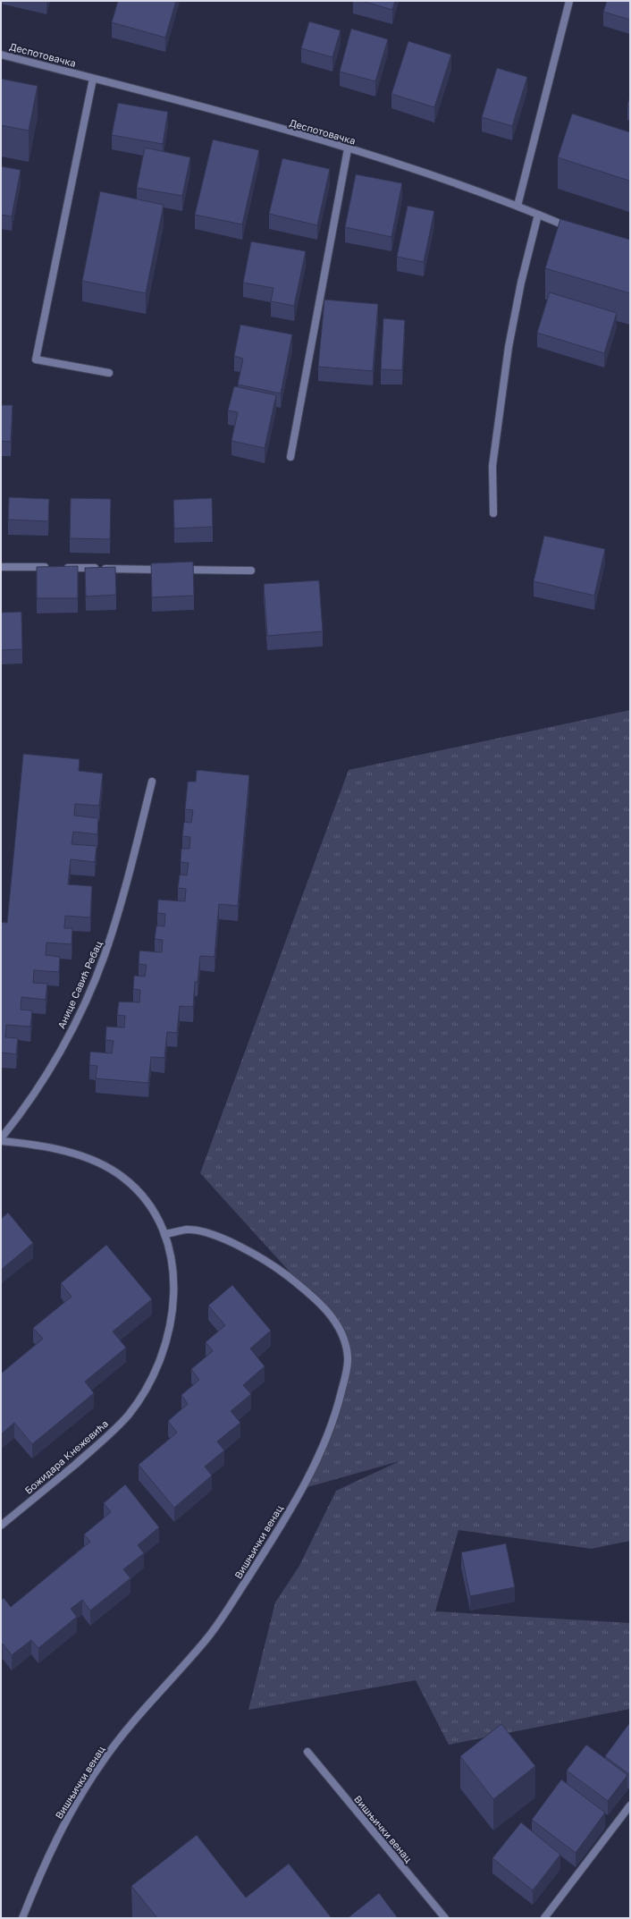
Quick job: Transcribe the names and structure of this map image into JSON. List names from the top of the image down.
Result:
{
  "streets": {
    "street": [
      "Деспотовачка",
      "Анице Савић Ребац",
      "Божидара Кнежевића",
      "Вишњички венац"
    ]
  },
  "crossings": [
    ["Анице Савић Ребац", "Божидара Кнежевића"],
    ["Анице Савић Ребац", "Вишњички венац"],
    ["Божидара Кнежевића", "Вишњички венац"]
  ]
}
